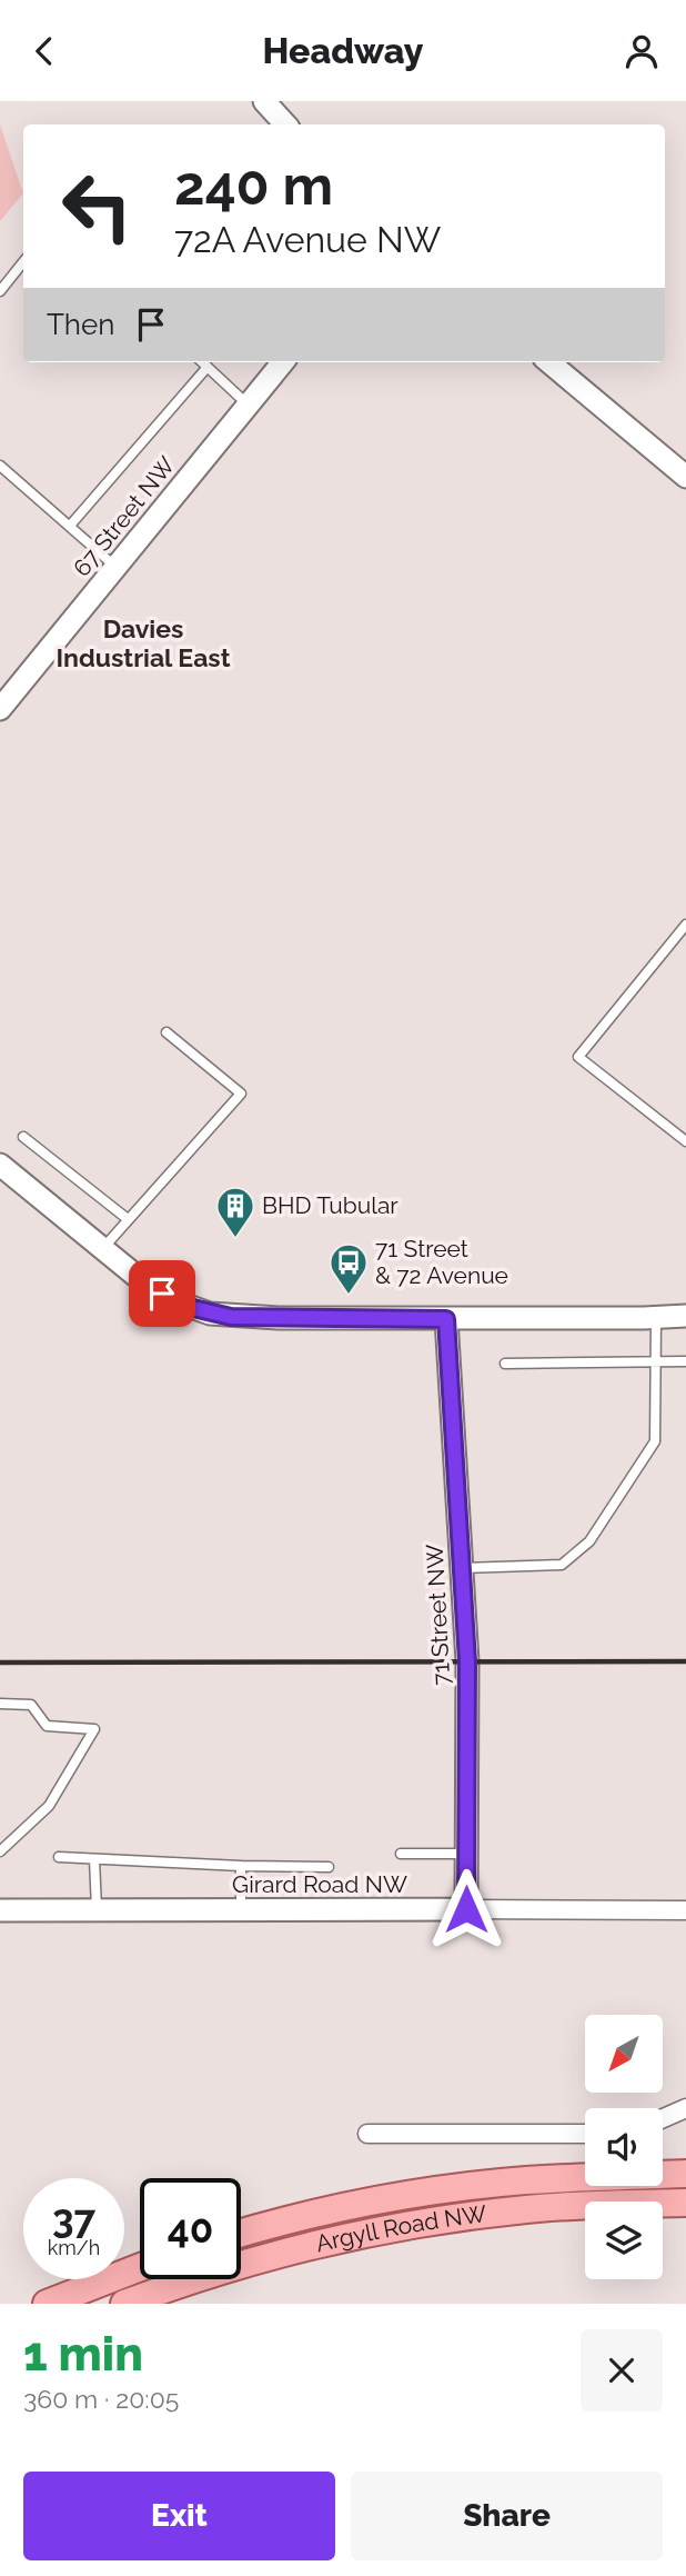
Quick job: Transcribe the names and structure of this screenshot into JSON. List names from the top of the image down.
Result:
{
  "streets": {
    "main road": ["Argyll Road NW"],
    "street": ["67 Street NW", "71 Street NW", "Girard Road NW"]
  },
  "crossings": [
    ["71 Street NW", "Girard Road NW"]
  ],
  "districts": ["Davies Industrial East"],
  "places": {
    "building": ["BHD Tubular"],
    "bus stop": ["71 Street & 72 Avenue"]
  },
  "north": "bottom left",
  "page": {
    "header": "Headway",
    "turn": ["240 m", "72A Avenue NW"],
    "then": "Then",
    "speed": "37 km/h",
    "limit": "40",
    "heading": ["1 min", "360 m · 20:05"],
    "buttons": ["Exit", "Share"]
  }
}
